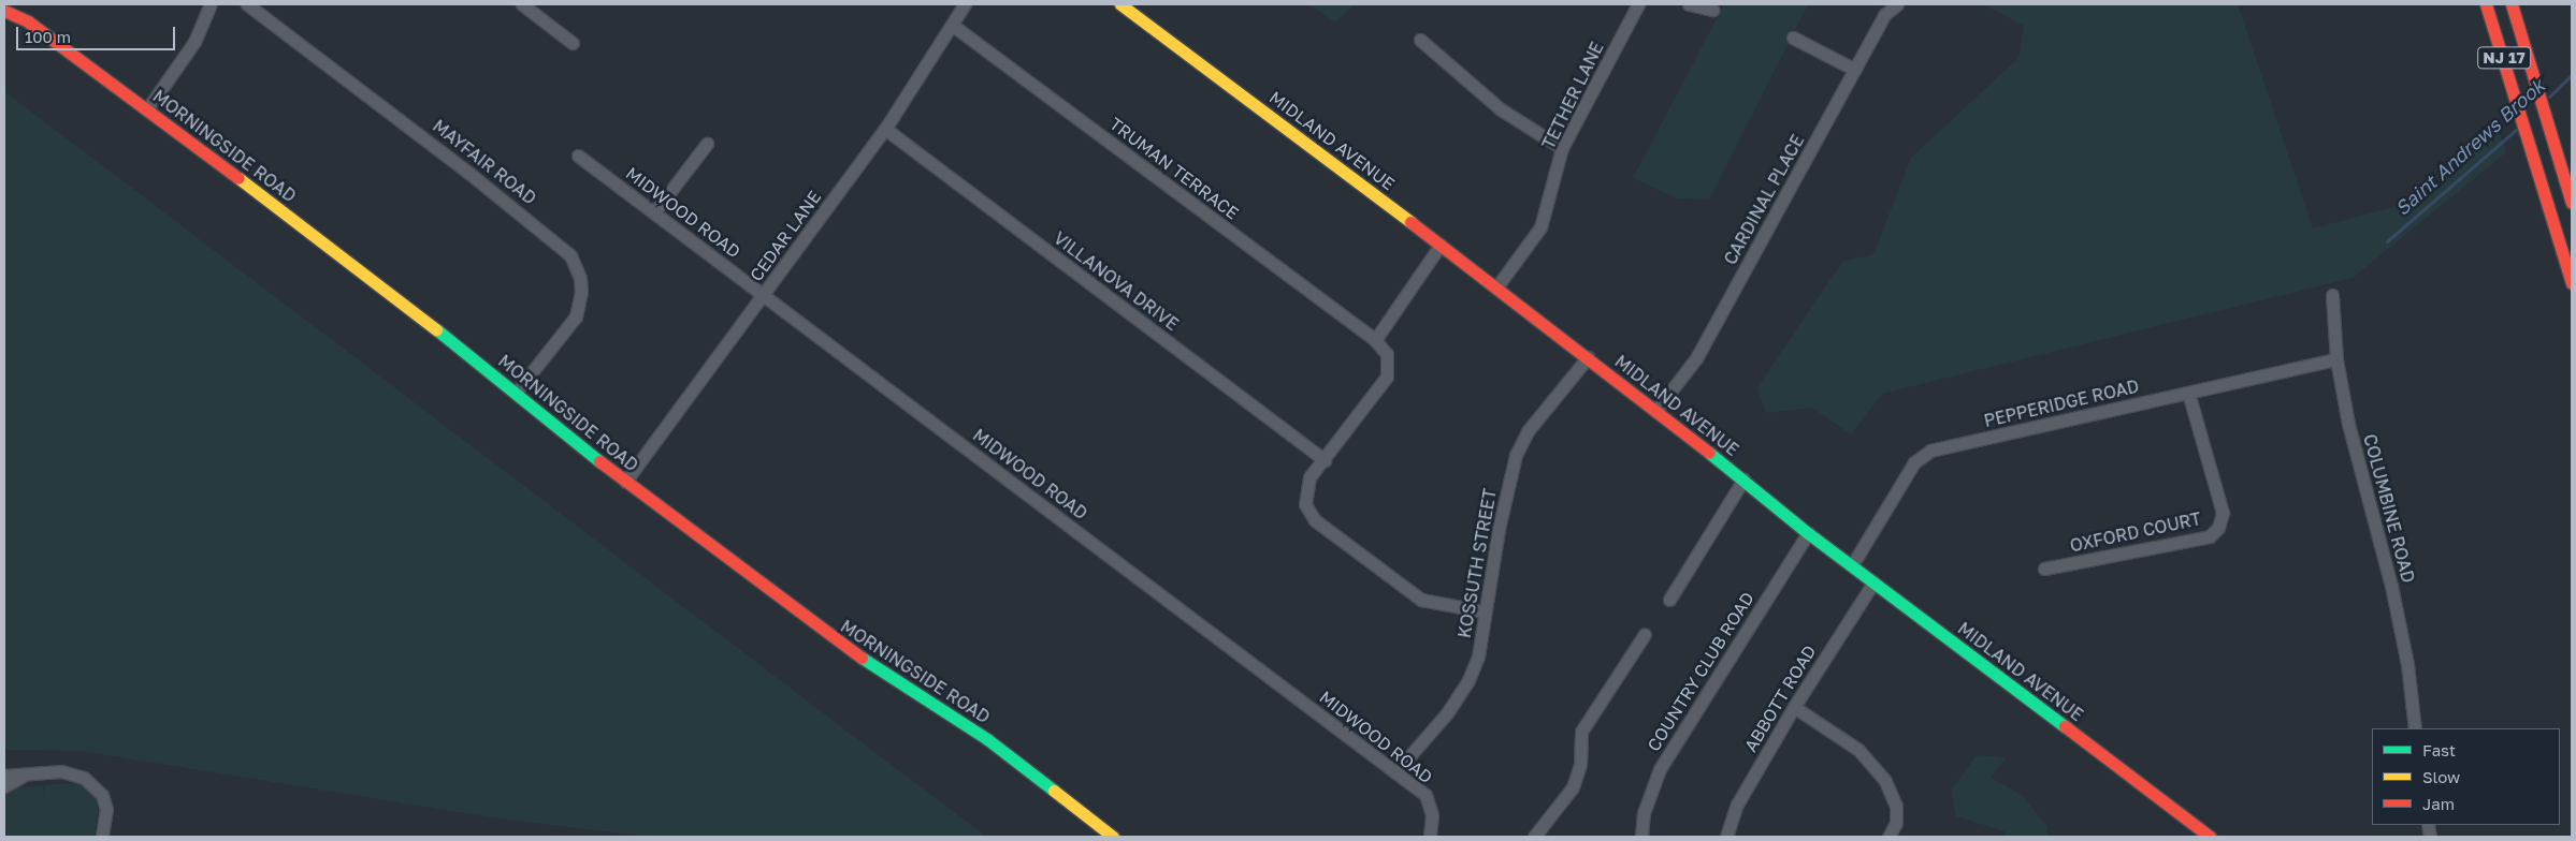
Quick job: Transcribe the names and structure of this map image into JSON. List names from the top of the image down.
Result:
{
  "streets": {
    "main road": ["NJ 17", "MIDLAND AVENUE", "MORNINGSIDE ROAD"],
    "street": [
      "TETHER LANE",
      "MAYFAIR ROAD",
      "TRUMAN TERRACE",
      "CARDINAL PLACE",
      "MIDWOOD ROAD",
      "CEDAR LANE",
      "VILLANOVA DRIVE",
      "PEPPERIDGE ROAD",
      "COLUMBINE ROAD",
      "OXFORD COURT",
      "KOSSUTH STREET",
      "COUNTRY CLUB ROAD",
      "ABBOTT ROAD"
    ]
  },
  "crossings": [
    ["TETHER LANE", "MIDLAND AVENUE"],
    ["MIDLAND AVENUE", "CARDINAL PLACE"],
    ["MIDLAND AVENUE", "PEPPERIDGE ROAD"],
    ["MIDLAND AVENUE", "KOSSUTH STREET"],
    ["MIDLAND AVENUE", "COUNTRY CLUB ROAD"],
    ["MIDLAND AVENUE", "ABBOTT ROAD"],
    ["MORNINGSIDE ROAD", "MAYFAIR ROAD"],
    ["MORNINGSIDE ROAD", "CEDAR LANE"],
    ["TRUMAN TERRACE", "CEDAR LANE"],
    ["MIDWOOD ROAD", "CEDAR LANE"],
    ["MIDWOOD ROAD", "KOSSUTH STREET"],
    ["CEDAR LANE", "VILLANOVA DRIVE"],
    ["PEPPERIDGE ROAD", "COLUMBINE ROAD"],
    ["PEPPERIDGE ROAD", "OXFORD COURT"]
  ],
  "water": ["Saint Andrews Brook"],
  "legend": ["Fast", "Slow", "Jam"],
  "scale_bar": "100 m"
}
